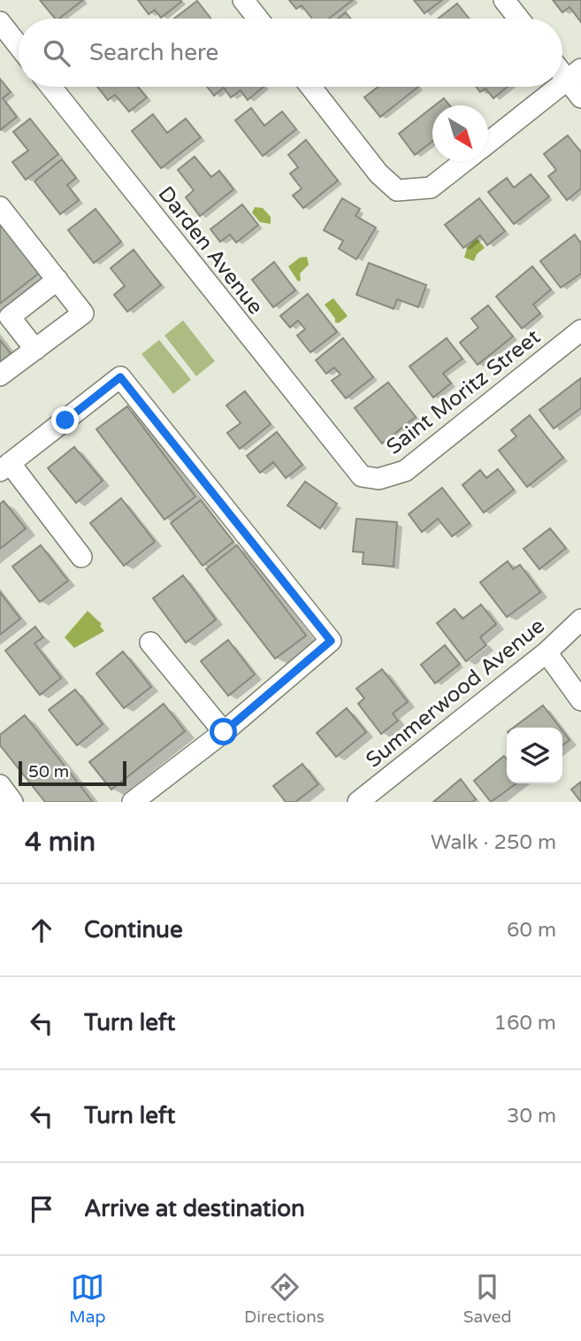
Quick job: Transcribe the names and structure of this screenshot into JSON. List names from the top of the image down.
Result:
{
  "streets": {
    "street": ["Darden Avenue", "Saint Moritz Street", "Summerwood Avenue"]
  },
  "crossings": [
    ["Darden Avenue", "Saint Moritz Street"]
  ],
  "scale_bar": "50 m",
  "north": "bottom right",
  "page": {
    "search": "Search here",
    "scale": "50 m",
    "heading": ["4 min", "Walk · 250 m"],
    "list": [
      ["Continue", "60 m"],
      ["Turn left", "160 m"],
      ["Turn left", "30 m"],
      "Arrive at destination"
    ],
    "nav": ["Map", "Directions", "Saved"]
  }
}
